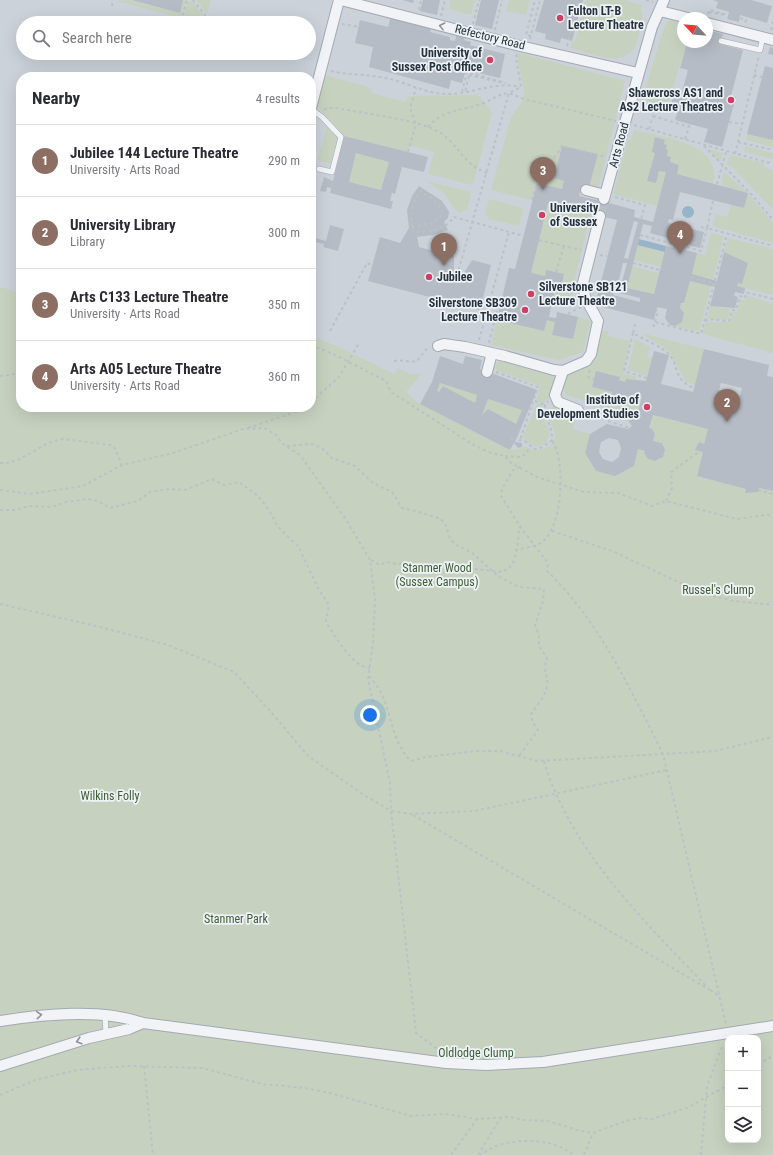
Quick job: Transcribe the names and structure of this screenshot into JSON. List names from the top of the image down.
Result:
{
  "streets": {
    "street": ["Refectory Road", "Arts Road"]
  },
  "crossings": [
    ["Refectory Road", "Arts Road"]
  ],
  "parks": [
    "Stanmer Wood (Sussex Campus)",
    "Russel's Clump",
    "Wilkins Folly",
    "Stanmer Park",
    "Oldlodge Clump"
  ],
  "places": [
    "Fulton LT-B Lecture Theatre",
    "University of Sussex Post Office",
    "Shawcross AS1 and AS2 Lecture Theatres",
    "University of Sussex",
    "Jubilee",
    "Silverstone SB121 Lecture Theatre",
    "Silverstone SB309 Lecture Theatre",
    "Institute of Development Studies"
  ],
  "north": "top left",
  "page": {
    "search": "Search here",
    "heading": ["Nearby", "4 results"],
    "list": [
      {
        "mark": "1",
        "name": "Jubilee 144 Lecture Theatre",
        "note": "University · Arts Road",
        "value": "290 m"
      },
      {
        "mark": "2",
        "name": "University Library",
        "note": "Library",
        "value": "300 m"
      },
      {
        "mark": "3",
        "name": "Arts C133 Lecture Theatre",
        "note": "University · Arts Road",
        "value": "350 m"
      },
      {
        "mark": "4",
        "name": "Arts A05 Lecture Theatre",
        "note": "University · Arts Road",
        "value": "360 m"
      }
    ],
    "pins": [
      "3",
      "4",
      "1",
      "2"
    ],
    "map_buttons": ["+", "−"]
  }
}
